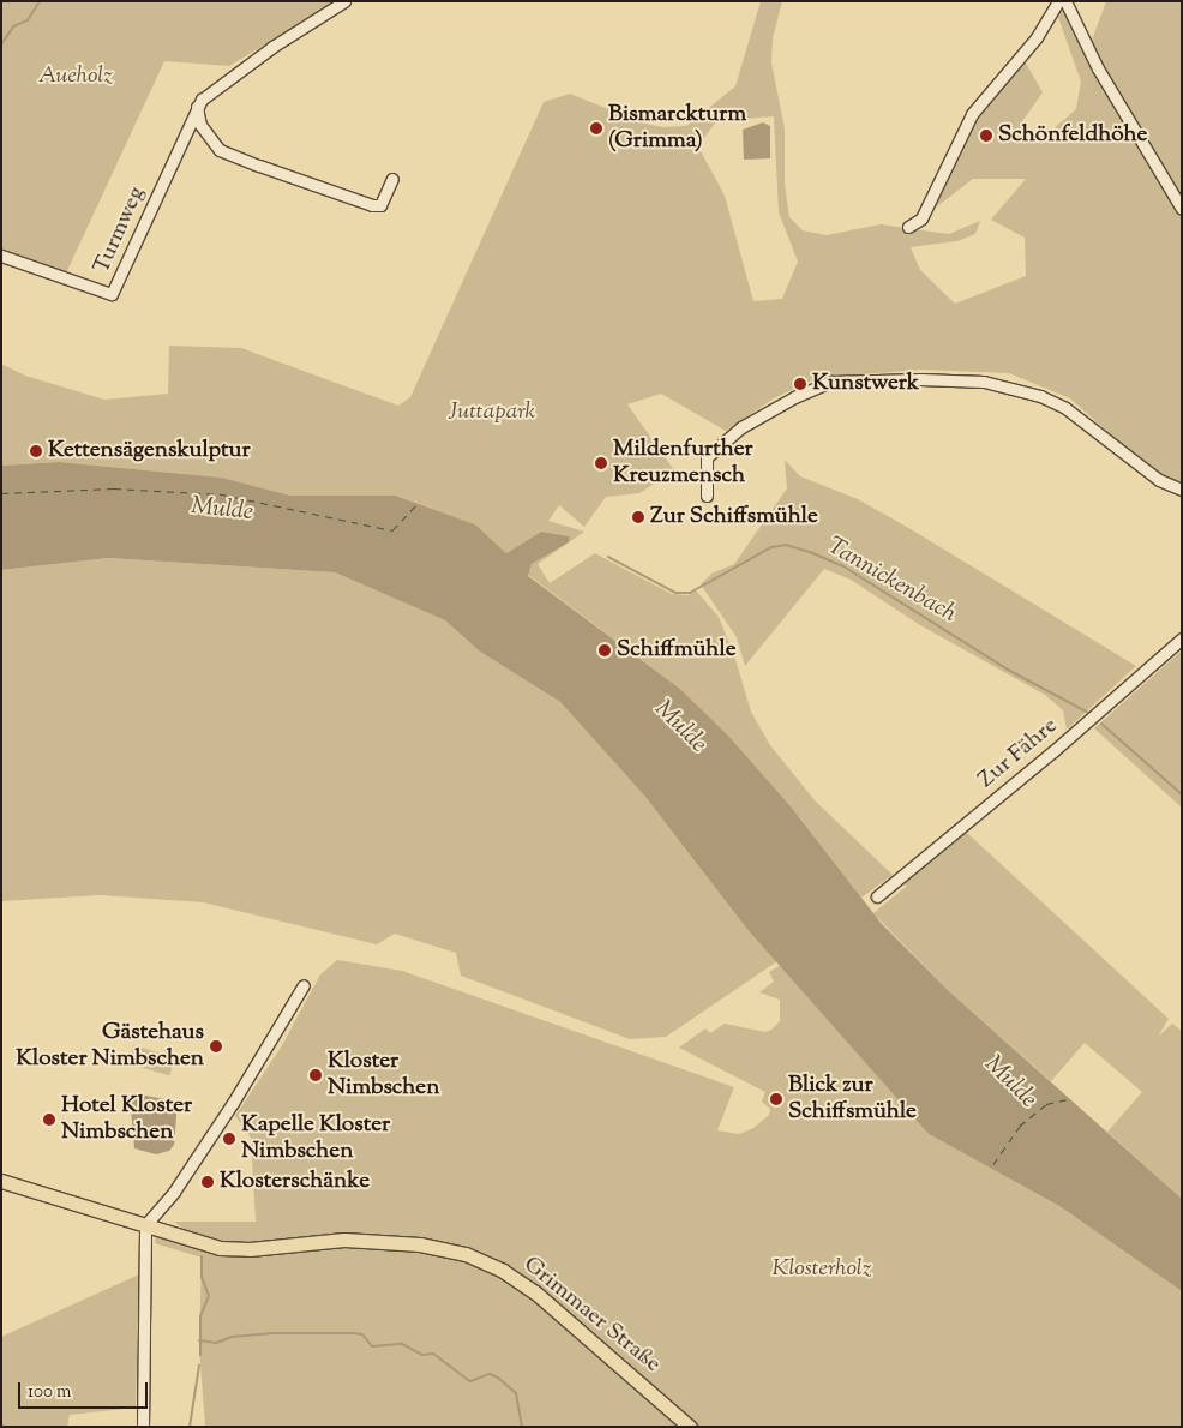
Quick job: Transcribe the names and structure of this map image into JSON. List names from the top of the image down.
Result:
{
  "streets": {
    "main road": ["Grimmaer Straße"],
    "street": ["Turmweg", "Zur Fähre"]
  },
  "water": ["Mulde", "Tannickenbach"],
  "parks": ["Aueholz", "Juttapark", "Klosterholz"],
  "places": [
    "Bismarckturm (Grimma)",
    "Schönfeldhöhe",
    "Kunstwerk",
    "Kettensägenskulptur",
    "Mildenfurther Kreuzmensch",
    "Zur Schiffsmühle",
    "Schiffmühle",
    "Gästehaus Kloster Nimbschen",
    "Kloster Nimbschen",
    "Blick zur Schiffsmühle",
    "Hotel Kloster Nimbschen",
    "Kapelle Kloster Nimbschen",
    "Klosterschänke"
  ],
  "scale_bar": "100 m"
}
